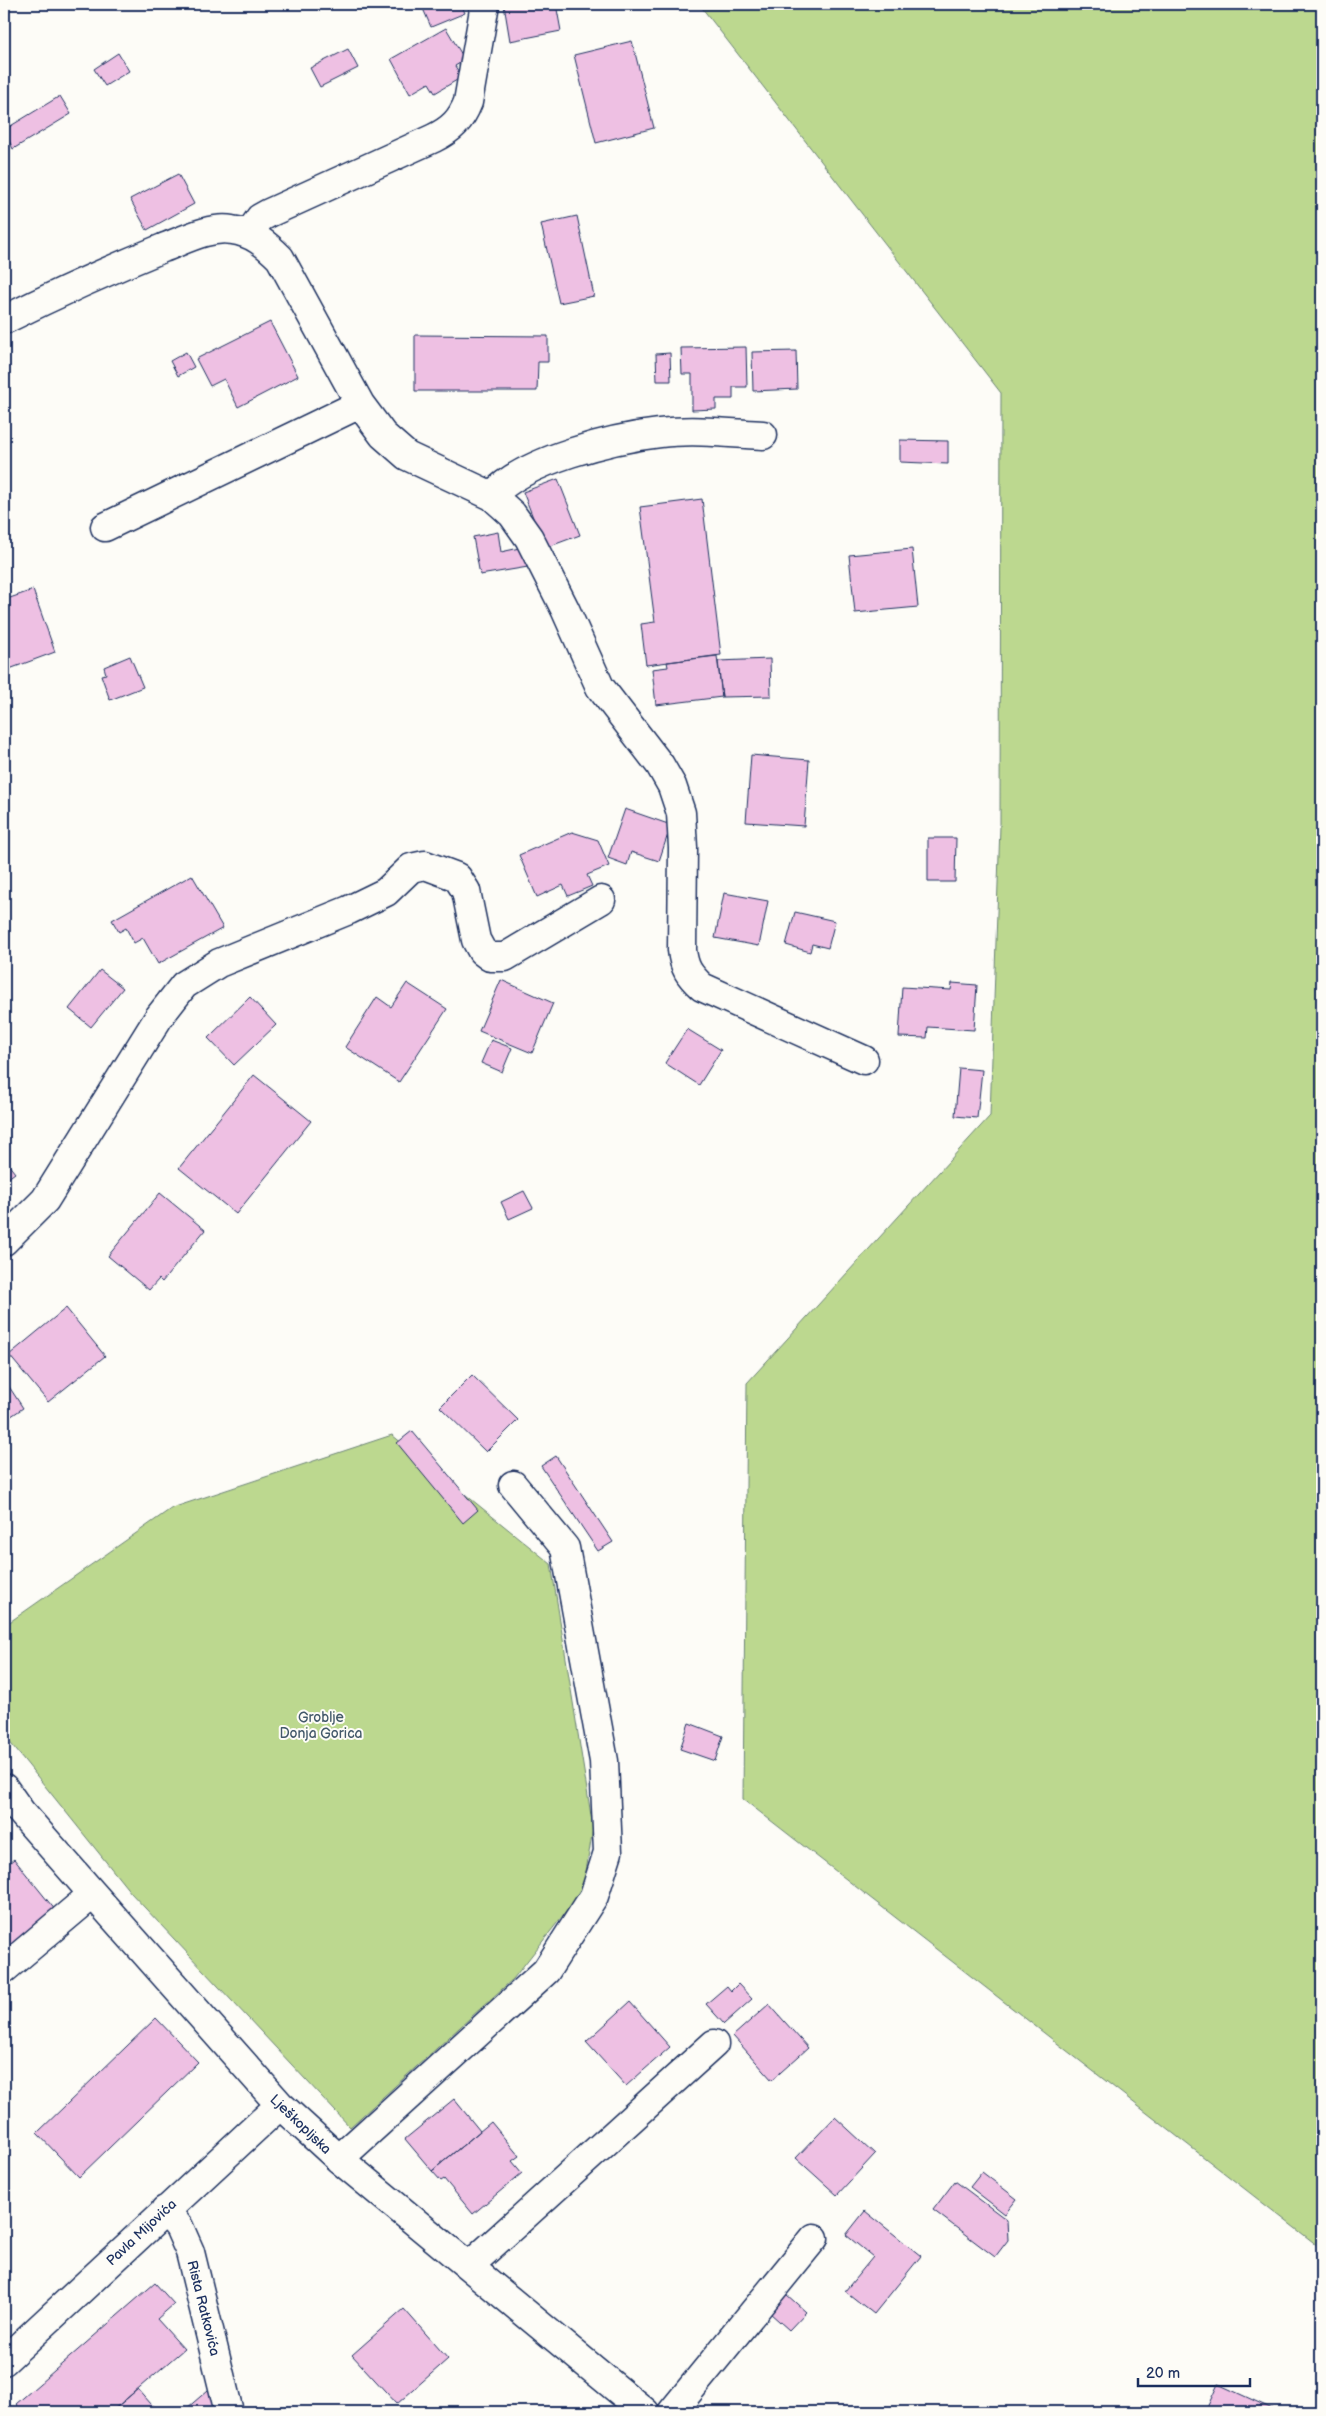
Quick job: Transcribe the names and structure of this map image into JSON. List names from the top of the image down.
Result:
{
  "streets": {
    "street": ["Lješkopljska", "Pavla Mijovića", "Rista Ratkovića"]
  },
  "crossings": [
    ["Lješkopljska", "Pavla Mijovića"],
    ["Pavla Mijovića", "Rista Ratkovića"]
  ],
  "parks": ["Groblje Donja Gorica"],
  "scale_bar": "20 m"
}
